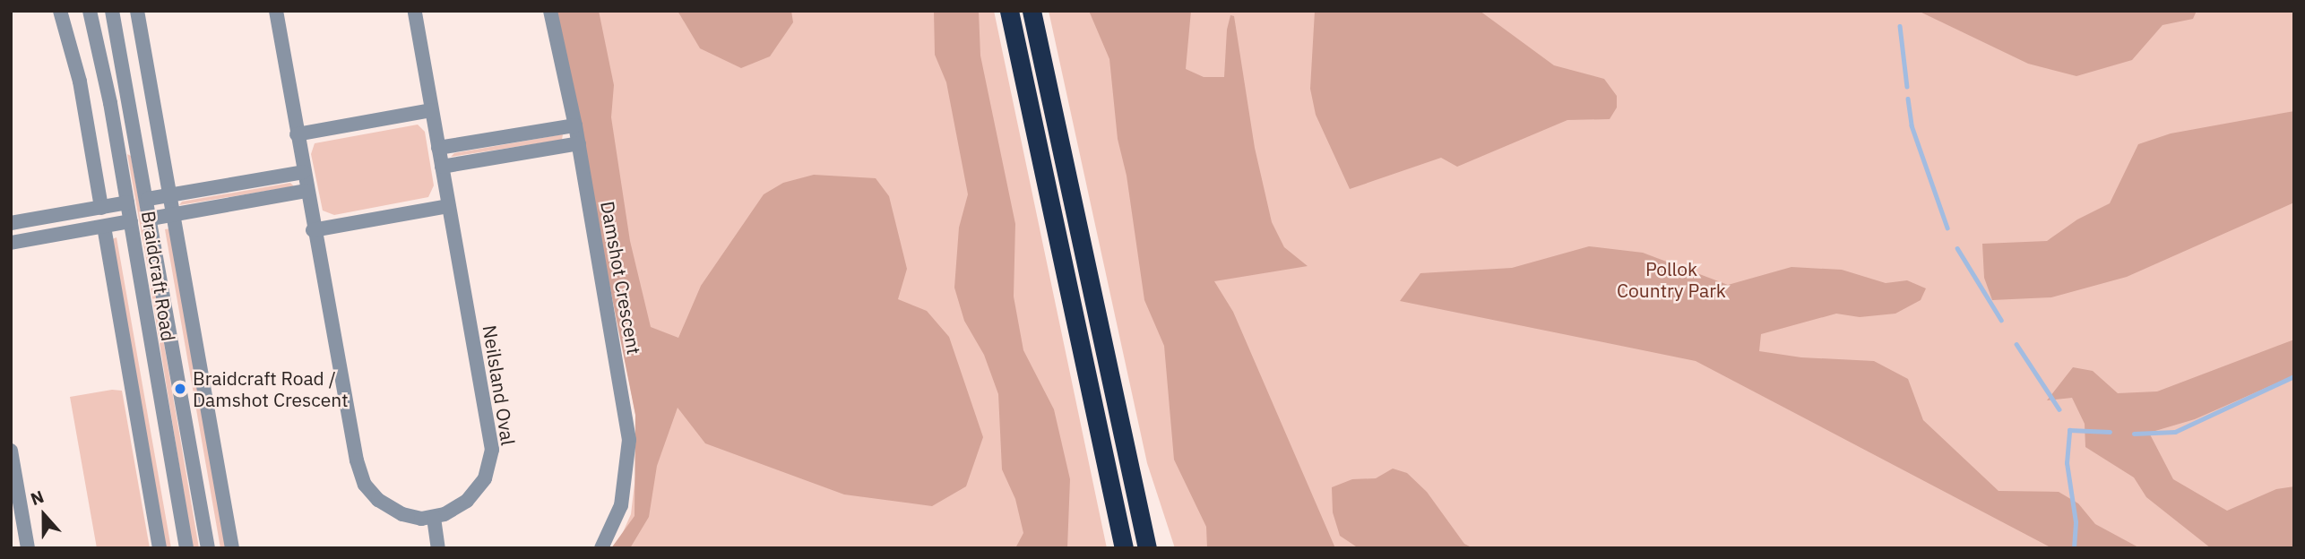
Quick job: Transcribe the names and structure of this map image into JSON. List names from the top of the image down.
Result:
{
  "streets": {
    "street": ["Braidcraft Road", "Damshot Crescent", "Neilsland Oval"]
  },
  "parks": ["Pollok Country Park"],
  "places": ["Braidcraft Road / Damshot Crescent"],
  "north": "top"
}
